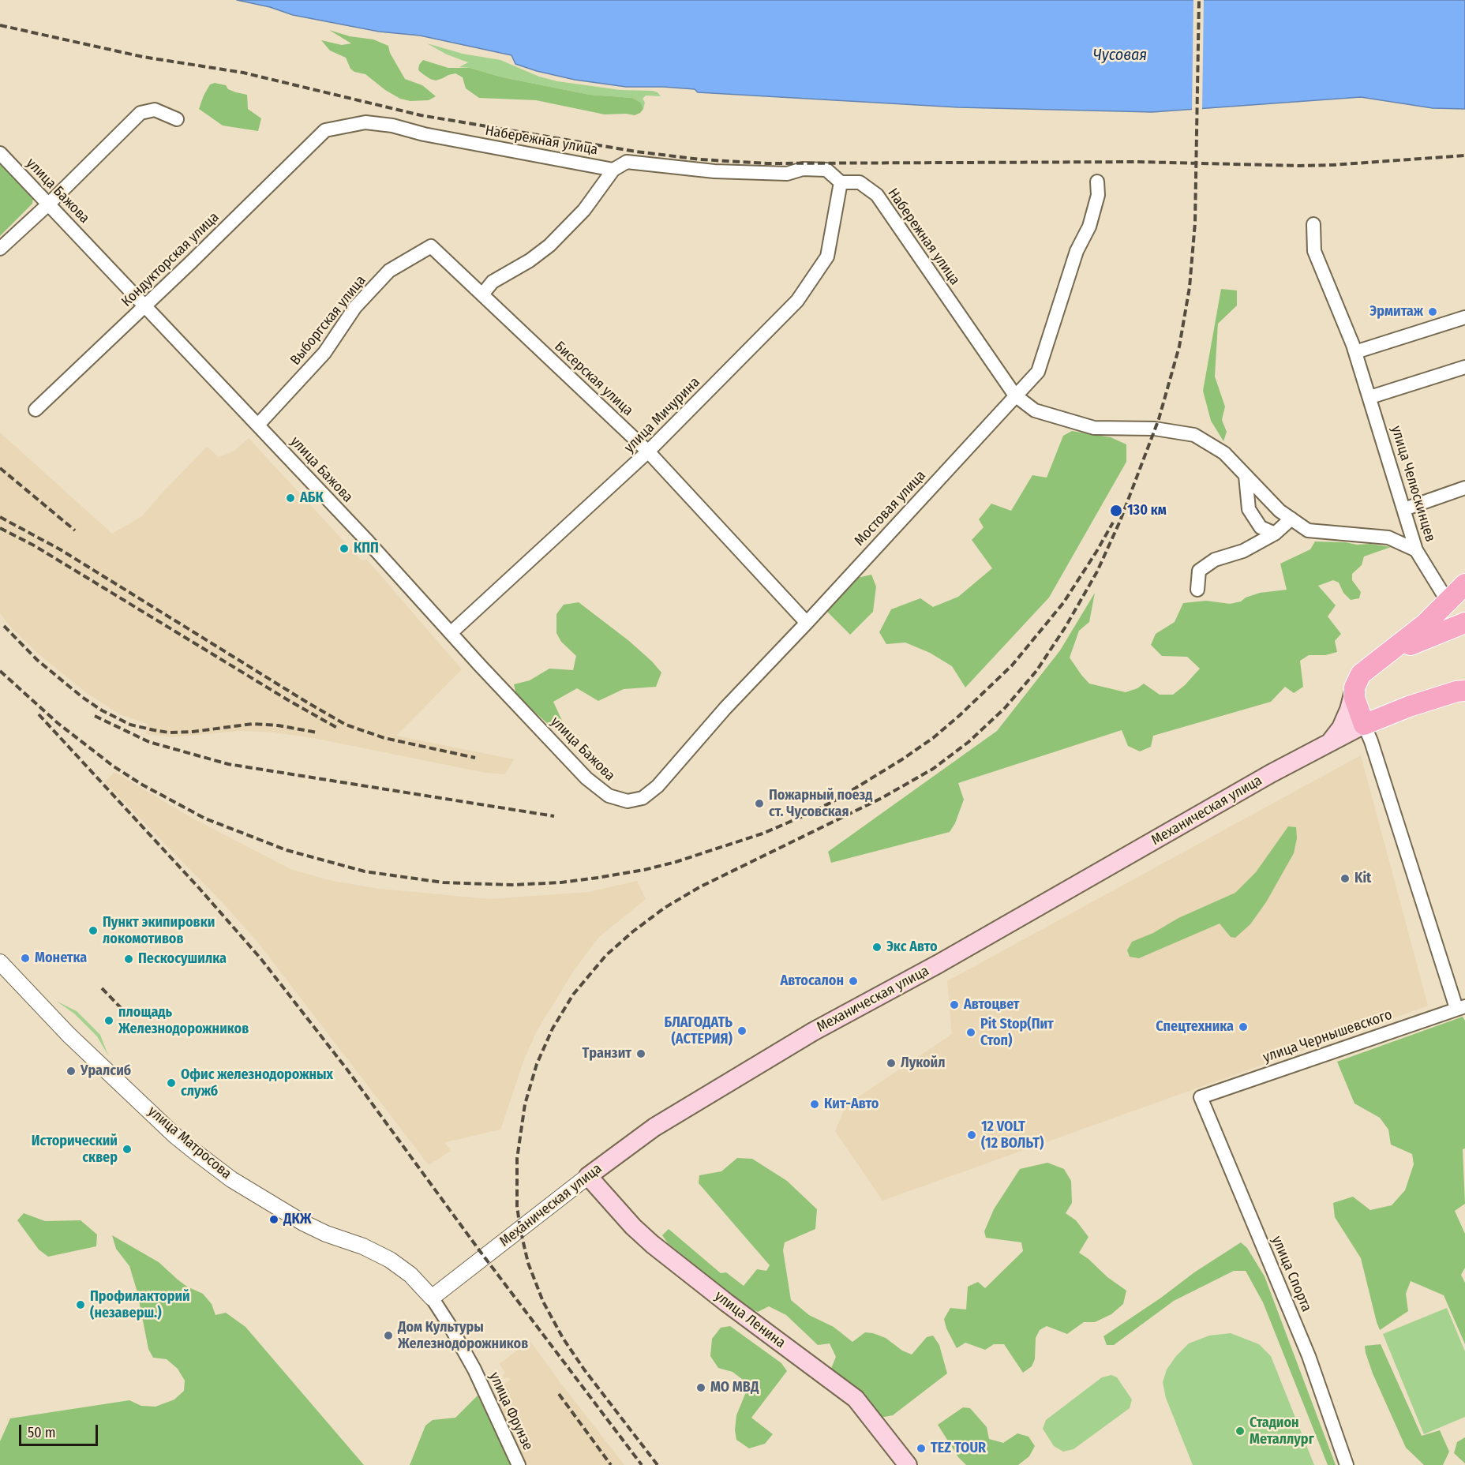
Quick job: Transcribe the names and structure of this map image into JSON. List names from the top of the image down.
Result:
{
  "streets": {
    "main road": ["Механическая улица", "улица Ленина"],
    "street": [
      "Набережная улица",
      "улица Бажова",
      "Кондукторская улица",
      "Выборгская улица",
      "Бисерская улица",
      "улица Мичурина",
      "улица Челюскинцев",
      "Мостовая улица",
      "улица Чернышевского",
      "улица Матросова",
      "улица Спорта",
      "улица Фрунзе"
    ]
  },
  "crossings": [
    ["Набережная улица", "Кондукторская улица"],
    ["Набережная улица", "улица Мичурина"],
    ["Набережная улица", "улица Челюскинцев"],
    ["Набережная улица", "Мостовая улица"],
    ["улица Бажова", "Кондукторская улица"],
    ["улица Бажова", "Выборгская улица"],
    ["улица Бажова", "улица Мичурина"],
    ["улица Бажова", "Мостовая улица"],
    ["Выборгская улица", "Бисерская улица"],
    ["Бисерская улица", "улица Мичурина"],
    ["Бисерская улица", "Мостовая улица"],
    ["Механическая улица", "улица Матросова"],
    ["Механическая улица", "улица Ленина"],
    ["Механическая улица", "улица Фрунзе"],
    ["улица Чернышевского", "улица Спорта"],
    ["улица Матросова", "улица Фрунзе"]
  ],
  "water": ["Чусовая"],
  "places": [
    "Эрмитаж",
    "АБК",
    "130 км",
    "КПП",
    "Пожарный поезд ст. Чусовская",
    "Kit",
    "Пункт экипировки локомотивов",
    "Экс Авто",
    "Монетка",
    "Пескосушилка",
    "Автосалон",
    "Автоцвет",
    "площадь Железнодорожников",
    "Спецтехника",
    "БЛАГОДАТЬ (АСТЕРИЯ)",
    "Pit Stop(Пит Стоп)",
    "Транзит",
    "Лукойл",
    "Уралсиб",
    "Офис железнодорожных служб",
    "Кит-Авто",
    "12 VOLT (12 ВОЛЬТ)",
    "Исторический сквер",
    "ДКЖ",
    "Профилакторий (незаверш.)",
    "Дом Культуры Железнодорожников",
    "МО МВД",
    "Стадион Металлург",
    "TEZ TOUR"
  ],
  "scale_bar": "50 m"
}
